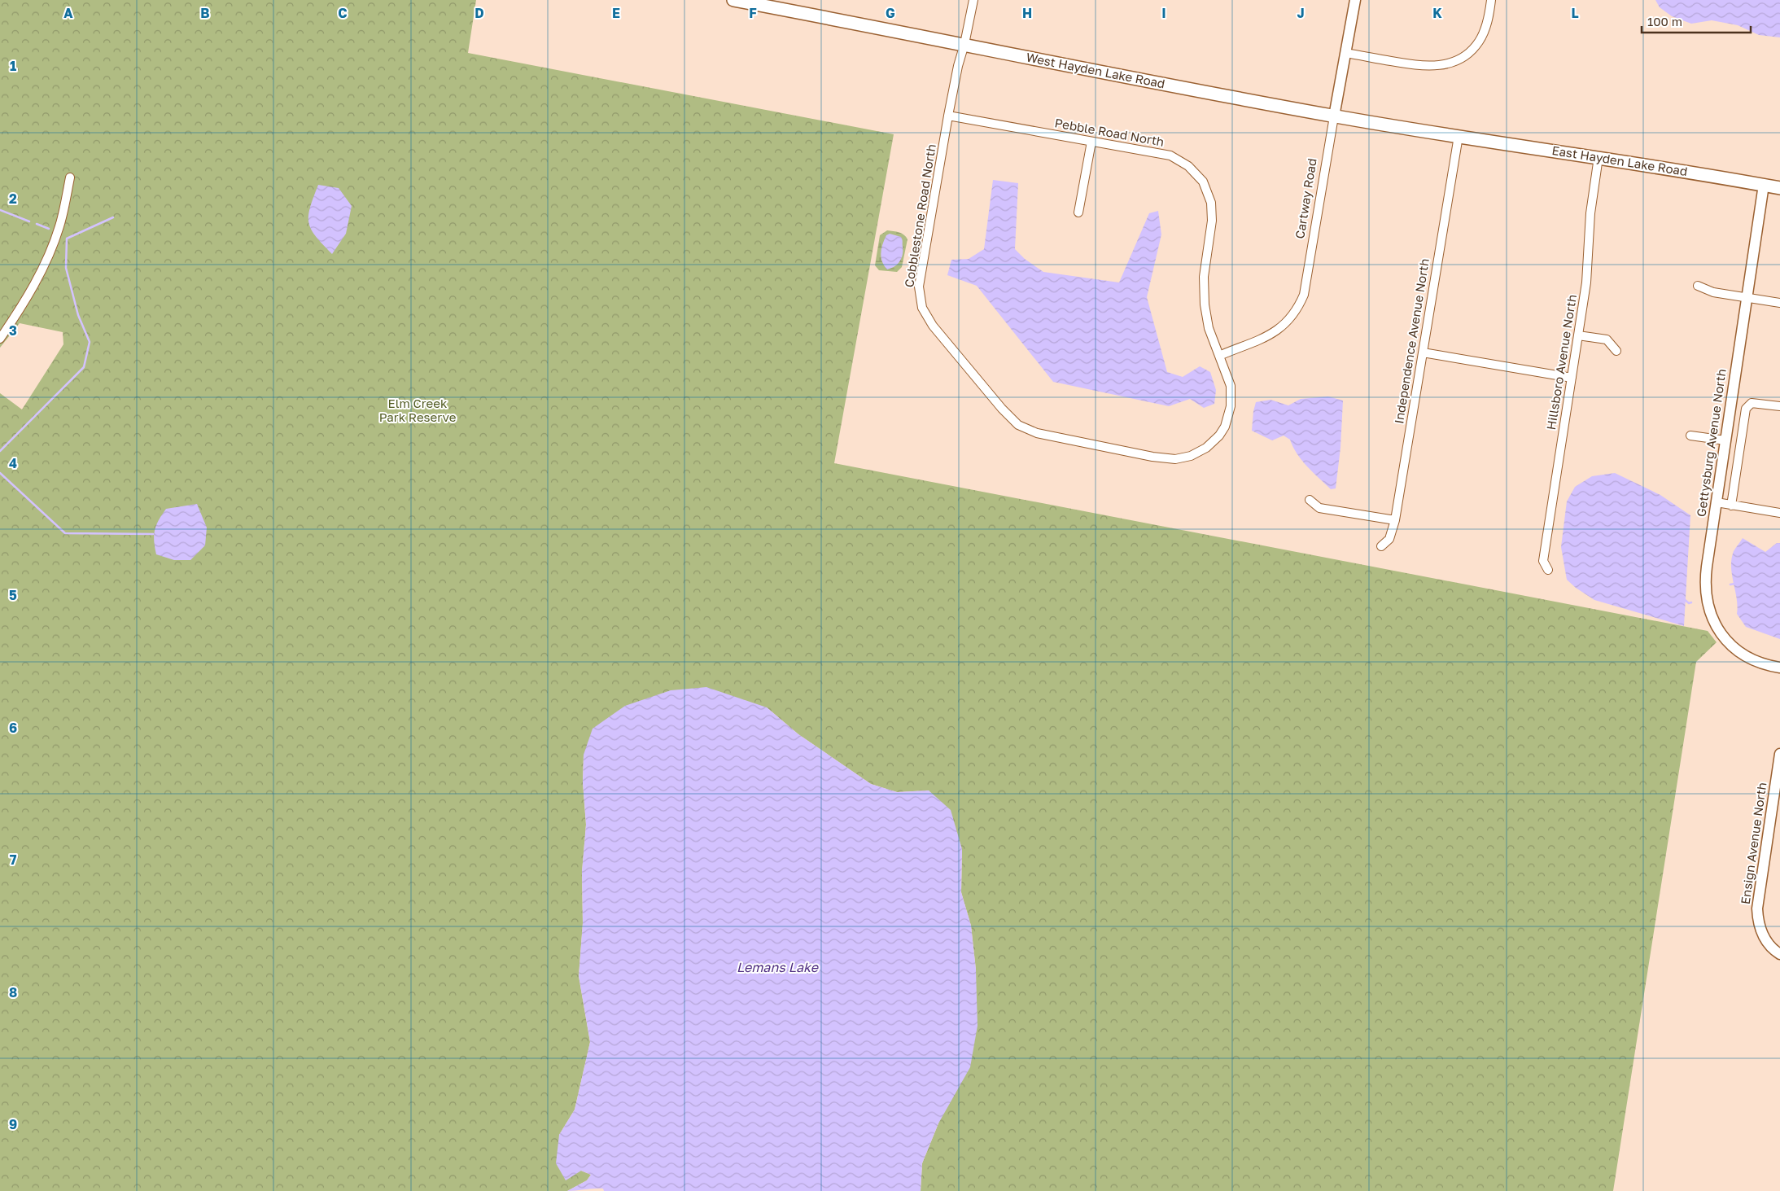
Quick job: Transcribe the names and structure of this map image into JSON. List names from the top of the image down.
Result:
{
  "streets": {
    "main road": ["West Hayden Lake Road", "East Hayden Lake Road"],
    "street": [
      "Pebble Road North",
      "Cartway Road",
      "Cobblestone Road North",
      "Independence Avenue North",
      "Hillsboro Avenue North",
      "Gettysburg Avenue North",
      "Ensign Avenue North"
    ]
  },
  "crossings": [
    ["West Hayden Lake Road", "East Hayden Lake Road"],
    ["West Hayden Lake Road", "Cartway Road"],
    ["West Hayden Lake Road", "Cobblestone Road North"],
    ["West Hayden Lake Road", "Independence Avenue North"],
    ["Pebble Road North", "Cartway Road"],
    ["Pebble Road North", "Cobblestone Road North"],
    ["East Hayden Lake Road", "Independence Avenue North"],
    ["East Hayden Lake Road", "Hillsboro Avenue North"],
    ["East Hayden Lake Road", "Gettysburg Avenue North"],
    ["Cartway Road", "Cobblestone Road North"]
  ],
  "water": ["Lemans Lake"],
  "parks": ["Elm Creek Park Reserve"],
  "scale_bar": "100 m",
  "grid": {
    "columns": [
      "A",
      "B",
      "C",
      "D",
      "E",
      "F",
      "G",
      "H",
      "I",
      "J",
      "K",
      "L"
    ],
    "rows": [
      "1",
      "2",
      "3",
      "4",
      "5",
      "6",
      "7",
      "8",
      "9"
    ]
  }
}
